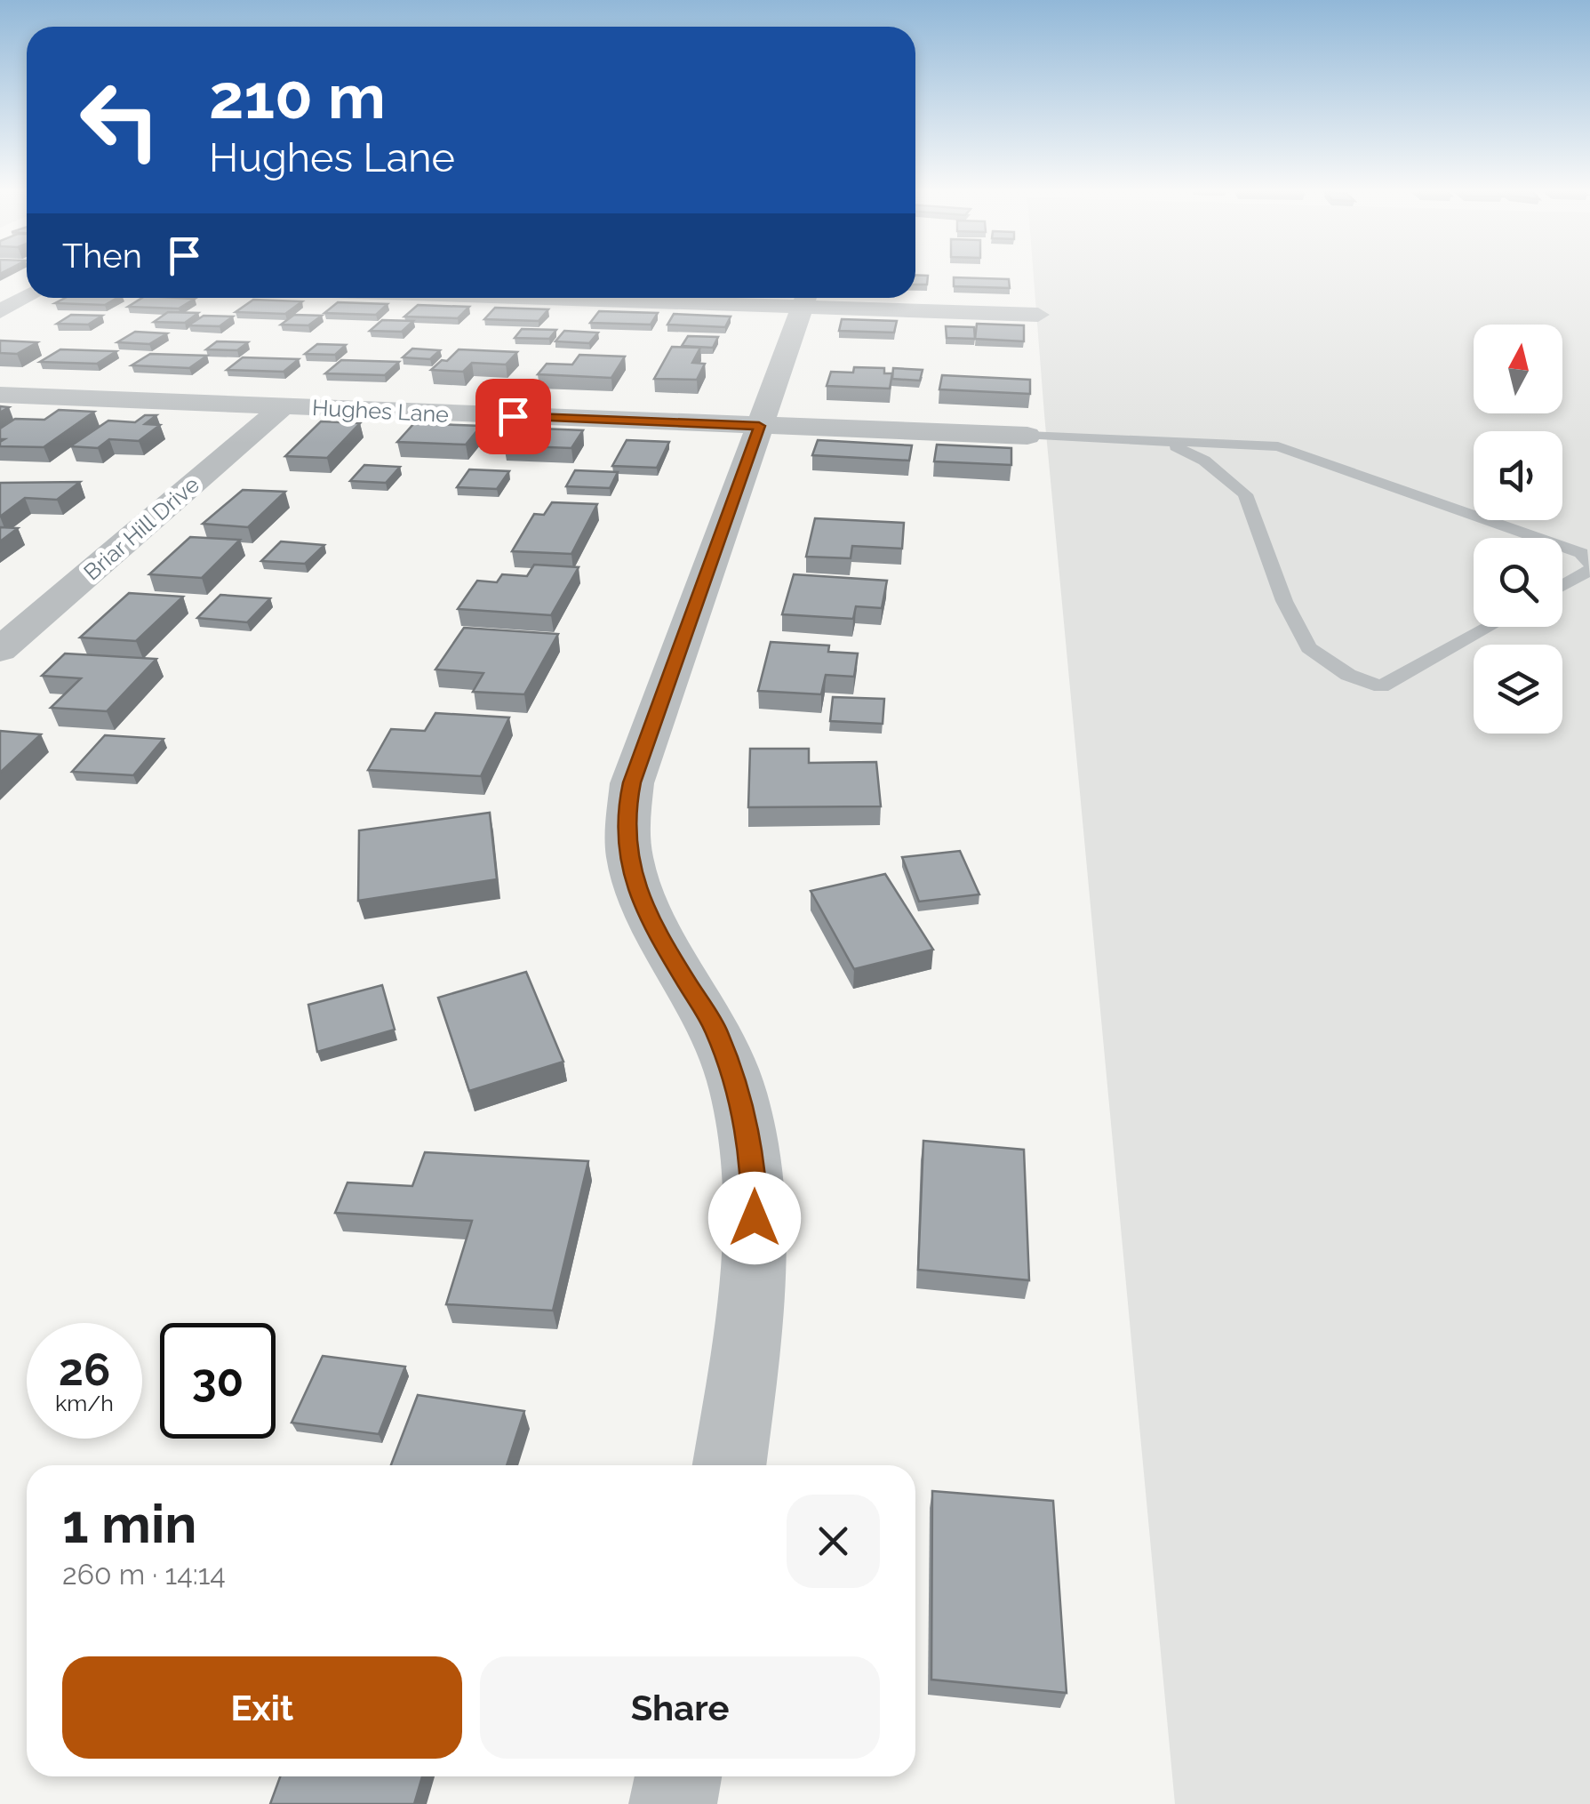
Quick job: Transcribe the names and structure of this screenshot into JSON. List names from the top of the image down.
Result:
{
  "streets": {
    "street": ["Hughes Lane", "Briar Hill Drive"]
  },
  "crossings": [
    ["Hughes Lane", "Briar Hill Drive"]
  ],
  "north": "top",
  "page": {
    "turn": ["210 m", "Hughes Lane"],
    "then": "Then",
    "speed": "26 km/h",
    "limit": "30",
    "heading": ["1 min", "260 m · 14:14"],
    "buttons": ["Exit", "Share"]
  }
}
